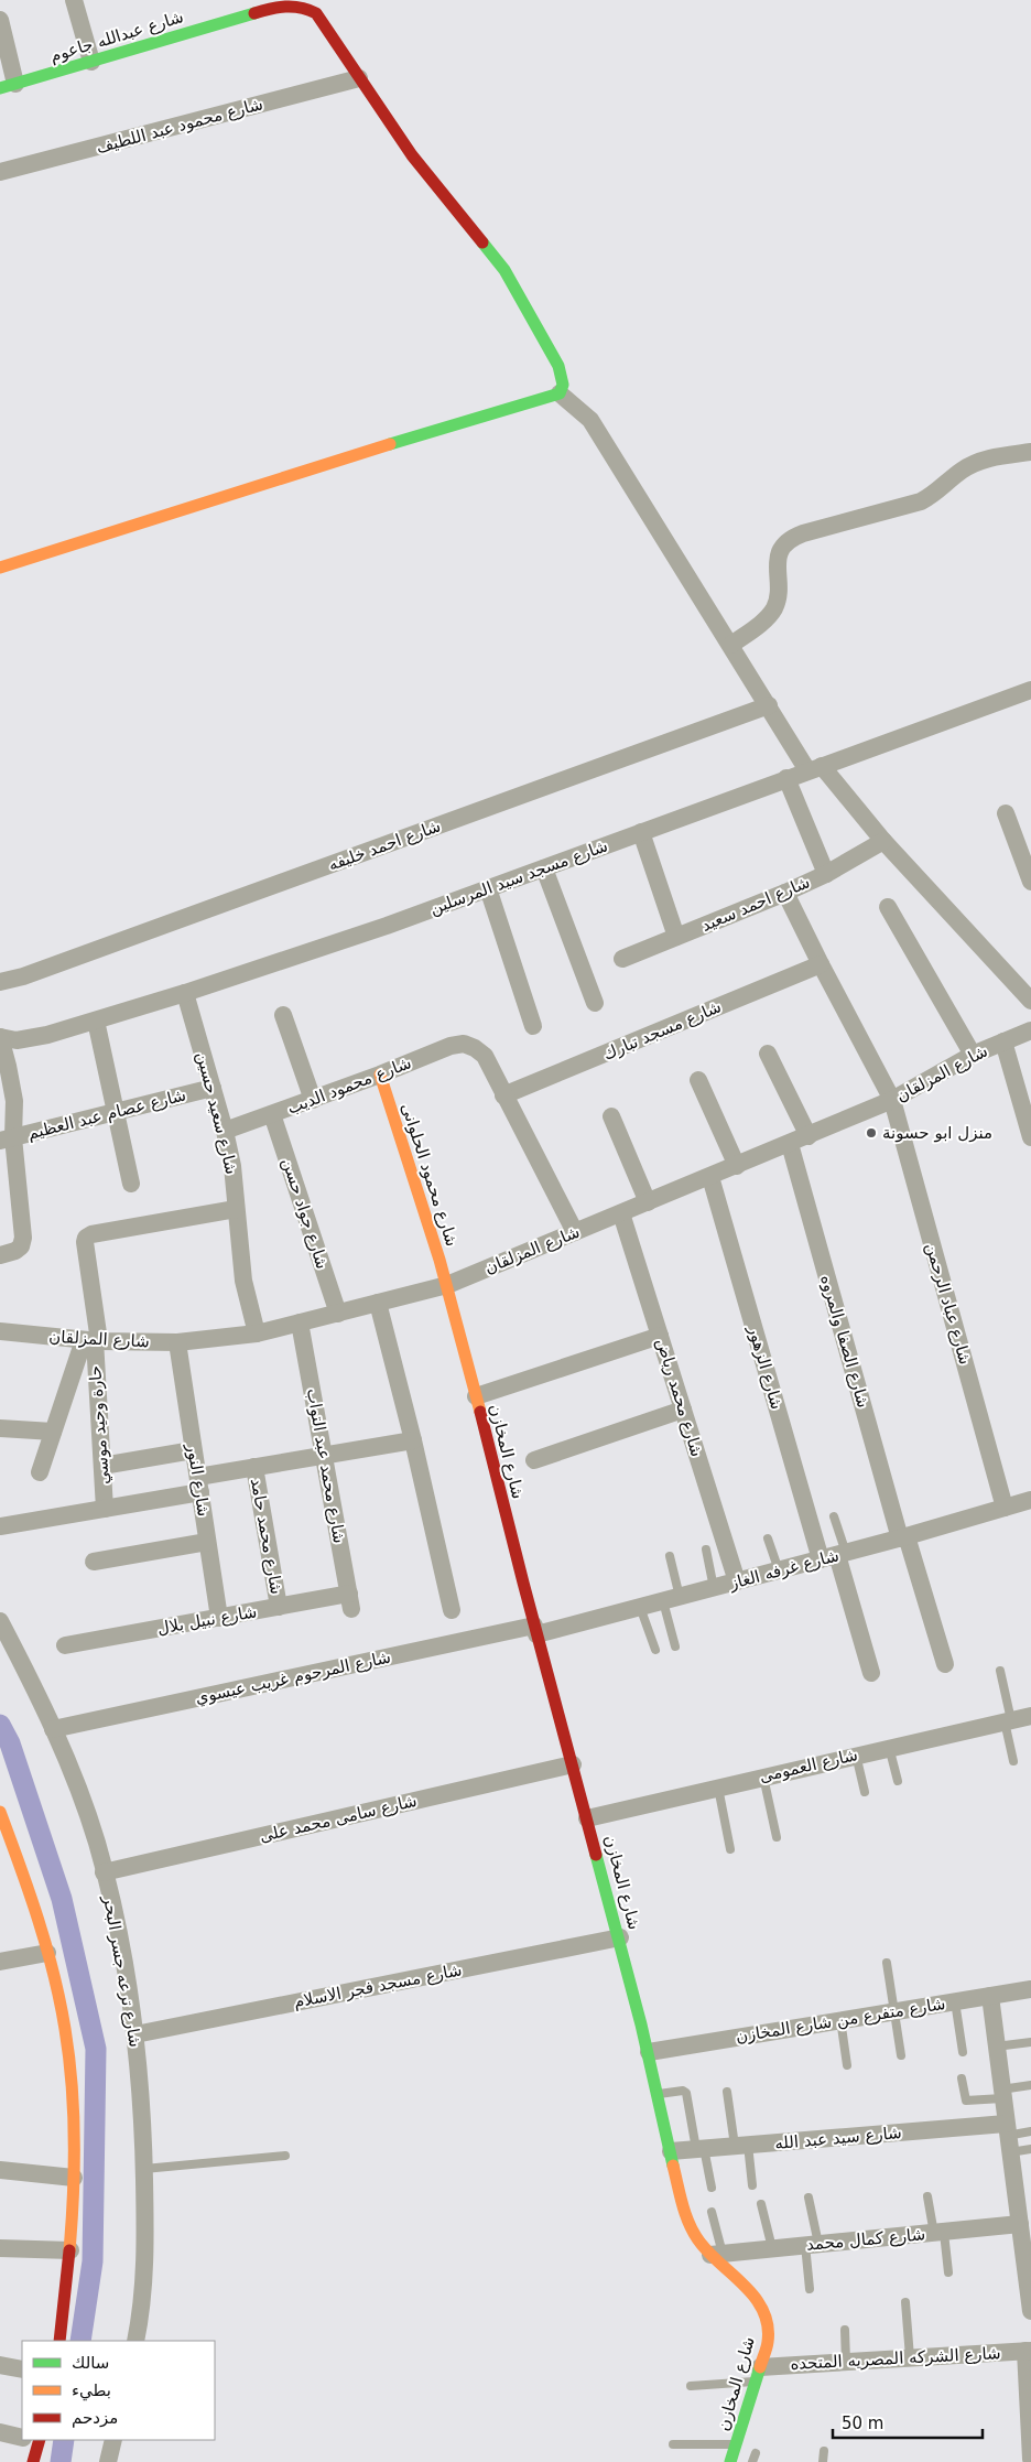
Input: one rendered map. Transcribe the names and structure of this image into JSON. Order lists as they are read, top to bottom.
{
  "streets": {
    "street": [
      "شارع عبدالله جاعوم",
      "شارع محمود عبد اللطيف",
      "شارع احمد خليفه",
      "شارع مسجد سيد المرسلين",
      "شارع احمد سعيد",
      "شارع مسجد تبارك",
      "شارع المزلقان",
      "شارع محمود الديب",
      "شارع سعيد حسين",
      "شارع عصام عبد العظيم",
      "شارع محمود الحلوانى",
      "شارع جواد حسن",
      "شارع عباد الرحمن",
      "شارع الصفا والمروه",
      "شارع الزهور",
      "شارع محمد رياض",
      "حارة وحيد موسي",
      "شارع المخازن",
      "شارع محمد عبد التواب",
      "شارع النور",
      "شارع محمد حامد",
      "شارع غرفه الغاز",
      "شارع نبيل بلال",
      "شارع المرحوم غريب عيسوي",
      "شارع العمومى",
      "شارع سامى محمد على",
      "شارع ترعه جسر البحر",
      "شارع مسجد فجر الاسلام",
      "شارع متفرع من شارع المخازن",
      "شارع سيد عبد الله",
      "شارع كمال محمد",
      "شارع الشركه المصريه المتحده"
    ]
  },
  "crossings": [
    ["شارع عبدالله جاعوم", "شارع محمود عبد اللطيف"],
    ["شارع مسجد سيد المرسلين", "شارع سعيد حسين"],
    ["شارع احمد سعيد", "شارع عباد الرحمن"],
    ["شارع مسجد تبارك", "شارع محمود الديب"],
    ["شارع مسجد تبارك", "شارع عباد الرحمن"],
    ["شارع المزلقان", "شارع سعيد حسين"],
    ["شارع المزلقان", "شارع محمود الحلوانى"],
    ["شارع المزلقان", "شارع جواد حسن"],
    ["شارع المزلقان", "شارع عباد الرحمن"],
    ["شارع المزلقان", "شارع الصفا والمروه"],
    ["شارع المزلقان", "شارع الزهور"],
    ["شارع المزلقان", "شارع محمد رياض"],
    ["شارع المزلقان", "حارة وحيد موسي"],
    ["شارع المزلقان", "شارع المخازن"],
    ["شارع المزلقان", "شارع محمد عبد التواب"],
    ["شارع المزلقان", "شارع النور"],
    ["شارع محمود الديب", "شارع سعيد حسين"],
    ["شارع محمود الديب", "شارع محمود الحلوانى"],
    ["شارع محمود الديب", "شارع جواد حسن"],
    ["شارع سعيد حسين", "شارع عصام عبد العظيم"],
    ["شارع سعيد حسين", "حارة وحيد موسي"],
    ["شارع محمود الحلوانى", "شارع المخازن"],
    ["شارع عباد الرحمن", "شارع غرفه الغاز"],
    ["شارع الصفا والمروه", "شارع غرفه الغاز"],
    ["شارع الزهور", "شارع غرفه الغاز"],
    ["شارع محمد رياض", "شارع غرفه الغاز"],
    ["شارع المخازن", "شارع غرفه الغاز"],
    ["شارع المخازن", "شارع المرحوم غريب عيسوي"],
    ["شارع المخازن", "شارع العمومى"],
    ["شارع المخازن", "شارع سامى محمد على"],
    ["شارع المخازن", "شارع مسجد فجر الاسلام"],
    ["شارع المخازن", "شارع متفرع من شارع المخازن"],
    ["شارع المخازن", "شارع سيد عبد الله"],
    ["شارع المخازن", "شارع كمال محمد"],
    ["شارع المخازن", "شارع الشركه المصريه المتحده"],
    ["شارع محمد عبد التواب", "شارع نبيل بلال"],
    ["شارع النور", "شارع نبيل بلال"],
    ["شارع محمد حامد", "شارع نبيل بلال"],
    ["شارع غرفه الغاز", "شارع المرحوم غريب عيسوي"],
    ["شارع المرحوم غريب عيسوي", "شارع ترعه جسر البحر"],
    ["شارع سامى محمد على", "شارع ترعه جسر البحر"],
    ["شارع ترعه جسر البحر", "شارع مسجد فجر الاسلام"]
  ],
  "places": ["منزل ابو حسونة"],
  "legend": ["سالك", "بطيء", "مزدحم"],
  "scale_bar": "50 m"
}
